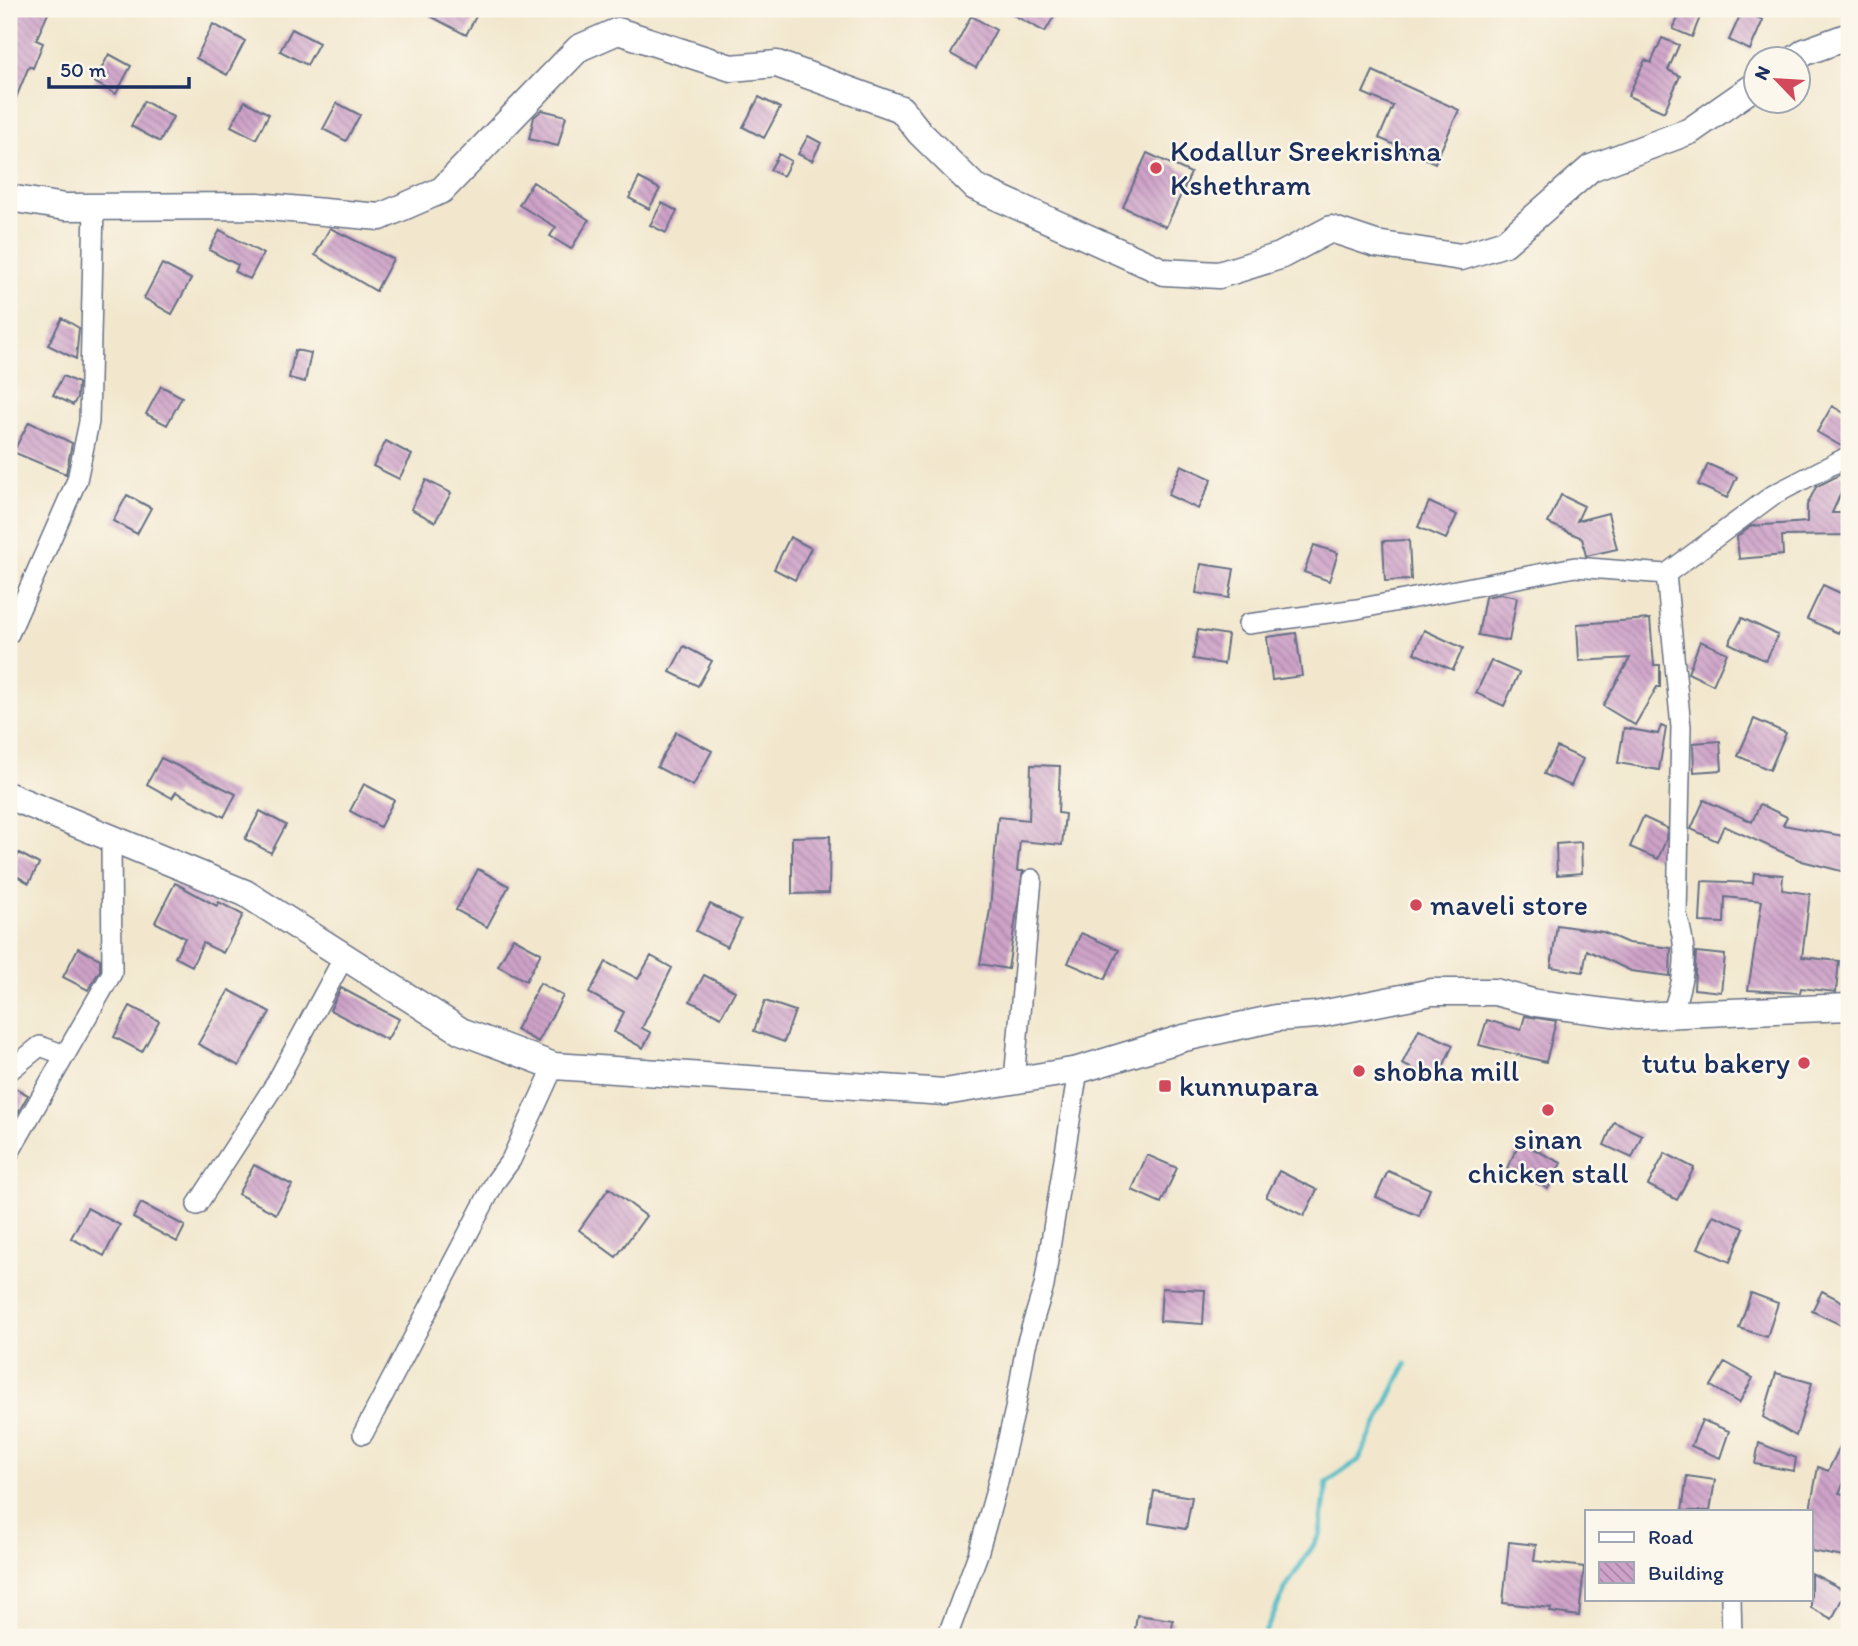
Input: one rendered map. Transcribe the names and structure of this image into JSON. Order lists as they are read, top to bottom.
{
  "places": {
    "other": [
      "Kodallur Sreekrishna Kshethram",
      "maveli store",
      "tutu bakery",
      "shobha mill",
      "sinan chicken stall"
    ],
    "transit": ["kunnupara"]
  },
  "legend": ["Road", "Building"],
  "scale_bar": "50 m",
  "north": "top left"
}
